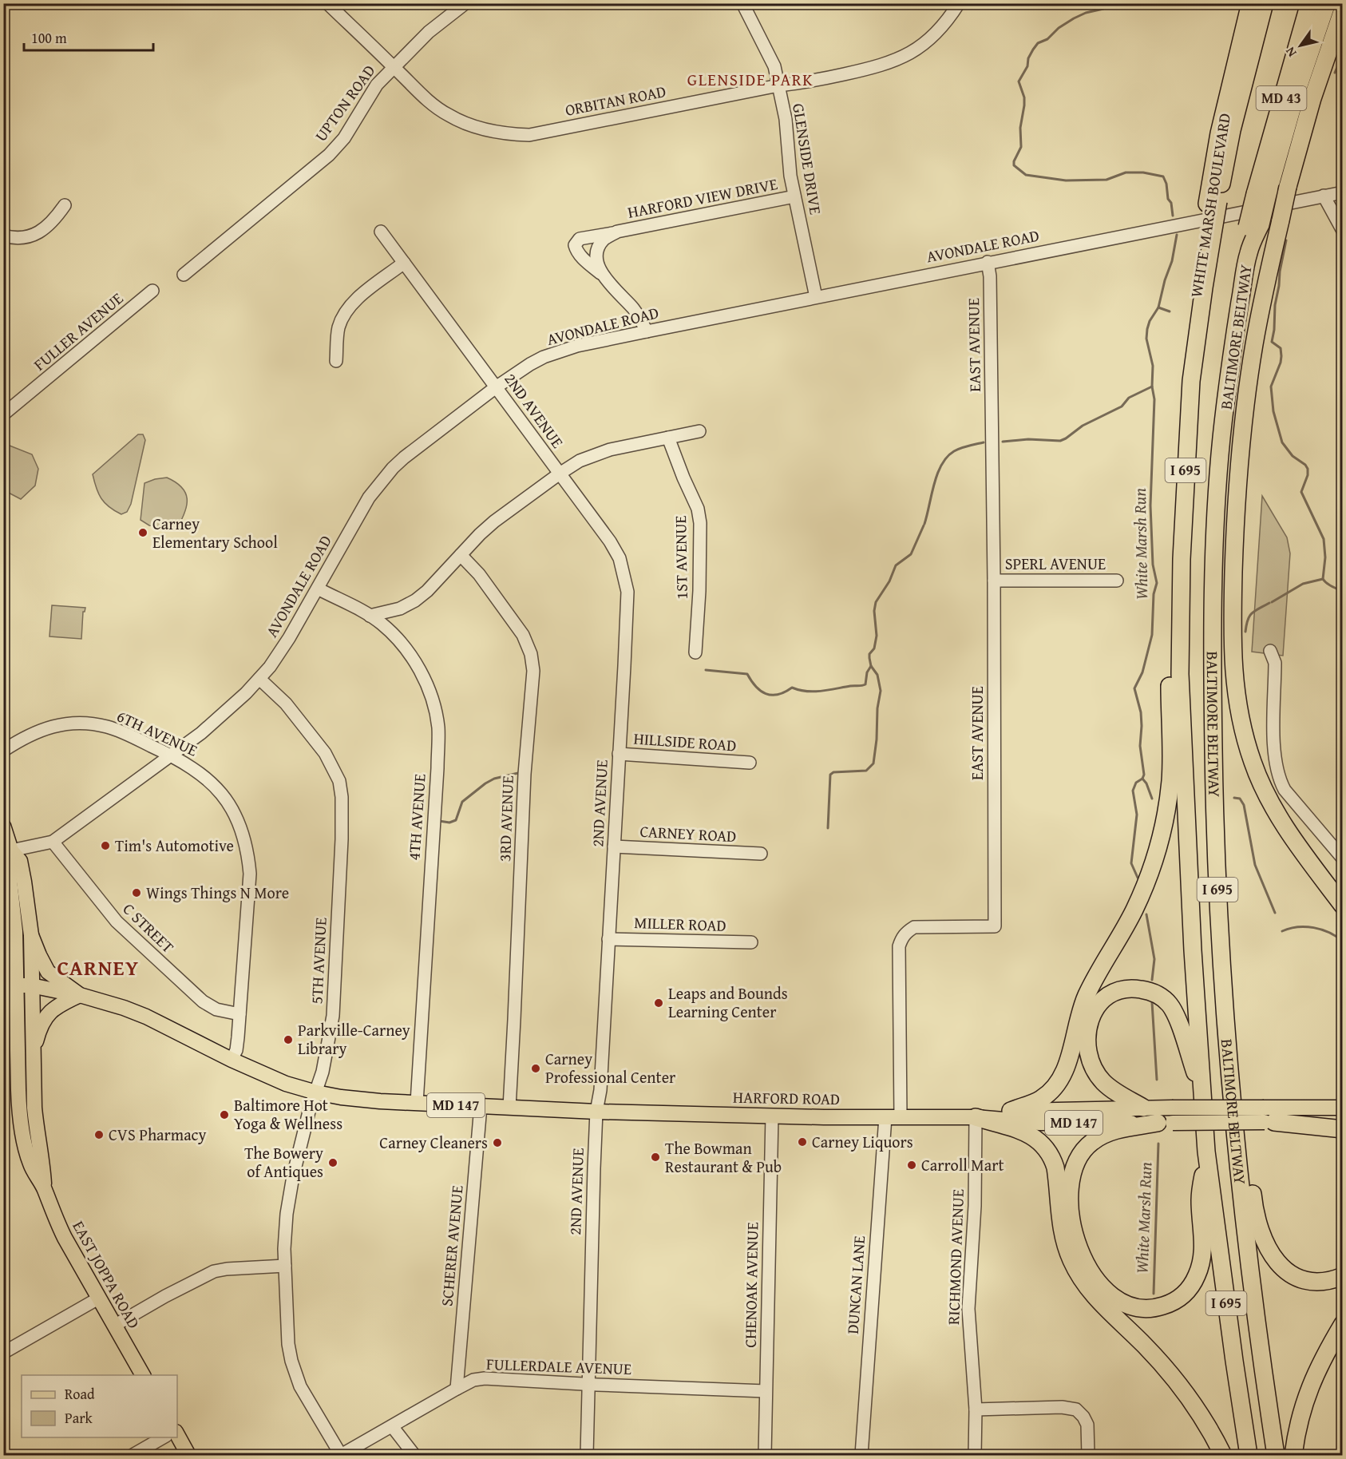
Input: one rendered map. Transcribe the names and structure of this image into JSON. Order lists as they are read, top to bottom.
{
  "streets": {
    "highway": [
      "MD 43",
      "WHITE MARSH BOULEVARD",
      "BALTIMORE BELTWAY",
      "I 695"
    ],
    "main road": ["HARFORD ROAD", "MD 147", "EAST JOPPA ROAD"],
    "street": [
      "ORBITAN ROAD",
      "UPTON ROAD",
      "GLENSIDE DRIVE",
      "HARFORD VIEW DRIVE",
      "AVONDALE ROAD",
      "FULLER AVENUE",
      "EAST AVENUE",
      "2ND AVENUE",
      "1ST AVENUE",
      "SPERL AVENUE",
      "6TH AVENUE",
      "HILLSIDE ROAD",
      "4TH AVENUE",
      "3RD AVENUE",
      "CARNEY ROAD",
      "MILLER ROAD",
      "C STREET",
      "5TH AVENUE",
      "SCHERER AVENUE",
      "RICHMOND AVENUE",
      "CHENOAK AVENUE",
      "DUNCAN LANE",
      "FULLERDALE AVENUE"
    ]
  },
  "crossings": [
    ["MD 43", "BALTIMORE BELTWAY"],
    ["ORBITAN ROAD", "UPTON ROAD"],
    ["ORBITAN ROAD", "GLENSIDE DRIVE"],
    ["GLENSIDE DRIVE", "HARFORD VIEW DRIVE"],
    ["GLENSIDE DRIVE", "AVONDALE ROAD"],
    ["HARFORD VIEW DRIVE", "AVONDALE ROAD"],
    ["WHITE MARSH BOULEVARD", "BALTIMORE BELTWAY"],
    ["AVONDALE ROAD", "EAST AVENUE"],
    ["AVONDALE ROAD", "2ND AVENUE"],
    ["AVONDALE ROAD", "6TH AVENUE"],
    ["AVONDALE ROAD", "4TH AVENUE"],
    ["AVONDALE ROAD", "C STREET"],
    ["AVONDALE ROAD", "5TH AVENUE"],
    ["AVONDALE ROAD", "EAST JOPPA ROAD"],
    ["EAST AVENUE", "SPERL AVENUE"],
    ["EAST AVENUE", "HARFORD ROAD"],
    ["2ND AVENUE", "HILLSIDE ROAD"],
    ["2ND AVENUE", "CARNEY ROAD"],
    ["2ND AVENUE", "MILLER ROAD"],
    ["2ND AVENUE", "HARFORD ROAD"],
    ["2ND AVENUE", "MD 147"],
    ["2ND AVENUE", "FULLERDALE AVENUE"],
    ["6TH AVENUE", "C STREET"],
    ["6TH AVENUE", "MD 147"],
    ["4TH AVENUE", "MD 147"],
    ["3RD AVENUE", "MD 147"],
    ["5TH AVENUE", "MD 147"],
    ["5TH AVENUE", "FULLERDALE AVENUE"],
    ["HARFORD ROAD", "MD 147"],
    ["HARFORD ROAD", "RICHMOND AVENUE"],
    ["HARFORD ROAD", "CHENOAK AVENUE"],
    ["HARFORD ROAD", "DUNCAN LANE"],
    ["MD 147", "SCHERER AVENUE"],
    ["MD 147", "EAST JOPPA ROAD"],
    ["SCHERER AVENUE", "FULLERDALE AVENUE"],
    ["CHENOAK AVENUE", "FULLERDALE AVENUE"]
  ],
  "districts": ["GLENSIDE PARK", "CARNEY"],
  "water": ["White Marsh Run"],
  "places": [
    "Carney Elementary School",
    "Tim's Automotive",
    "Wings Things N More",
    "Leaps and Bounds Learning Center",
    "Parkville-Carney Library",
    "Carney Professional Center",
    "Baltimore Hot Yoga & Wellness",
    "CVS Pharmacy",
    "Carney Liquors",
    "Carney Cleaners",
    "The Bowman Restaurant & Pub",
    "The Bowery of Antiques",
    "Carroll Mart"
  ],
  "legend": ["Road", "Park"],
  "scale_bar": "100 m",
  "north": "bottom left"
}
